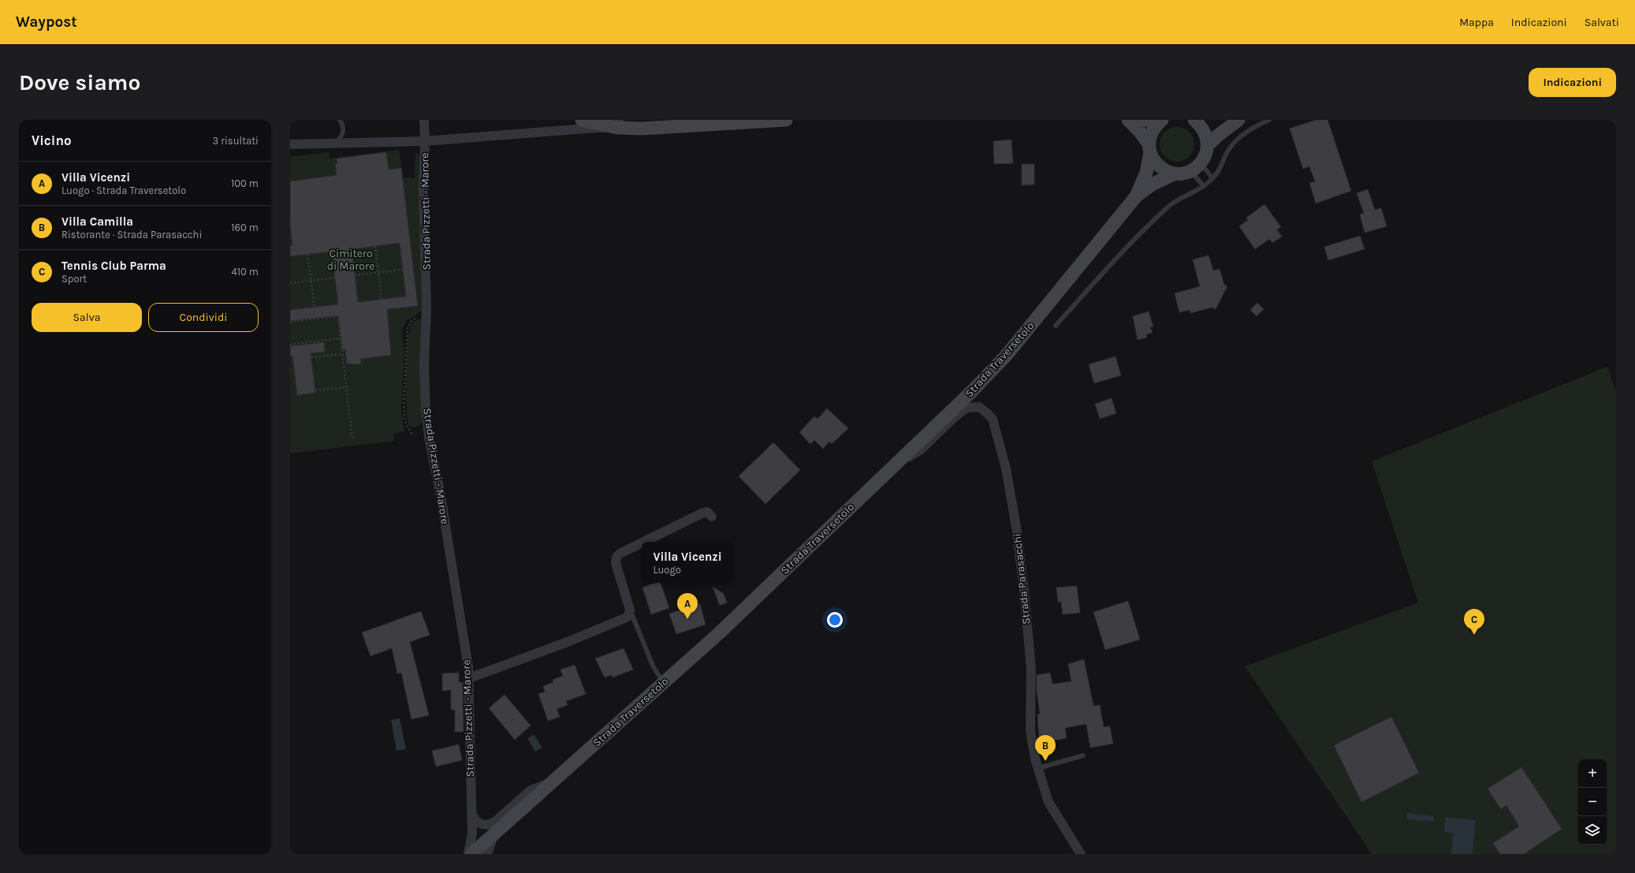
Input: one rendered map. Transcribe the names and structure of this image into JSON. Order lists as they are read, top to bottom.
{
  "streets": {
    "main road": ["Strada Traversetolo"],
    "street": ["Strada Pizzetti - Marore", "Strada Parasacchi"]
  },
  "crossings": [
    ["Strada Pizzetti - Marore", "Strada Traversetolo"],
    ["Strada Traversetolo", "Strada Parasacchi"]
  ],
  "parks": ["Cimitero di Marore"],
  "page": {
    "header": "Waypost",
    "nav": ["Mappa", "Indicazioni", "Salvati"],
    "buttons": [
      "Indicazioni",
      ["Salva", "Condividi"]
    ],
    "title": "Dove siamo",
    "heading": ["Vicino", "3 risultati"],
    "list": [
      {
        "mark": "A",
        "name": "Villa Vicenzi",
        "note": "Luogo · Strada Traversetolo",
        "value": "100 m"
      },
      {
        "mark": "B",
        "name": "Villa Camilla",
        "note": "Ristorante · Strada Parasacchi",
        "value": "160 m"
      },
      {
        "mark": "C",
        "name": "Tennis Club Parma",
        "note": "Sport",
        "value": "410 m"
      }
    ],
    "popup": ["Villa Vicenzi", "Luogo"],
    "pins": ["A", "C", "B"],
    "map_buttons": ["+", "−"]
  }
}
